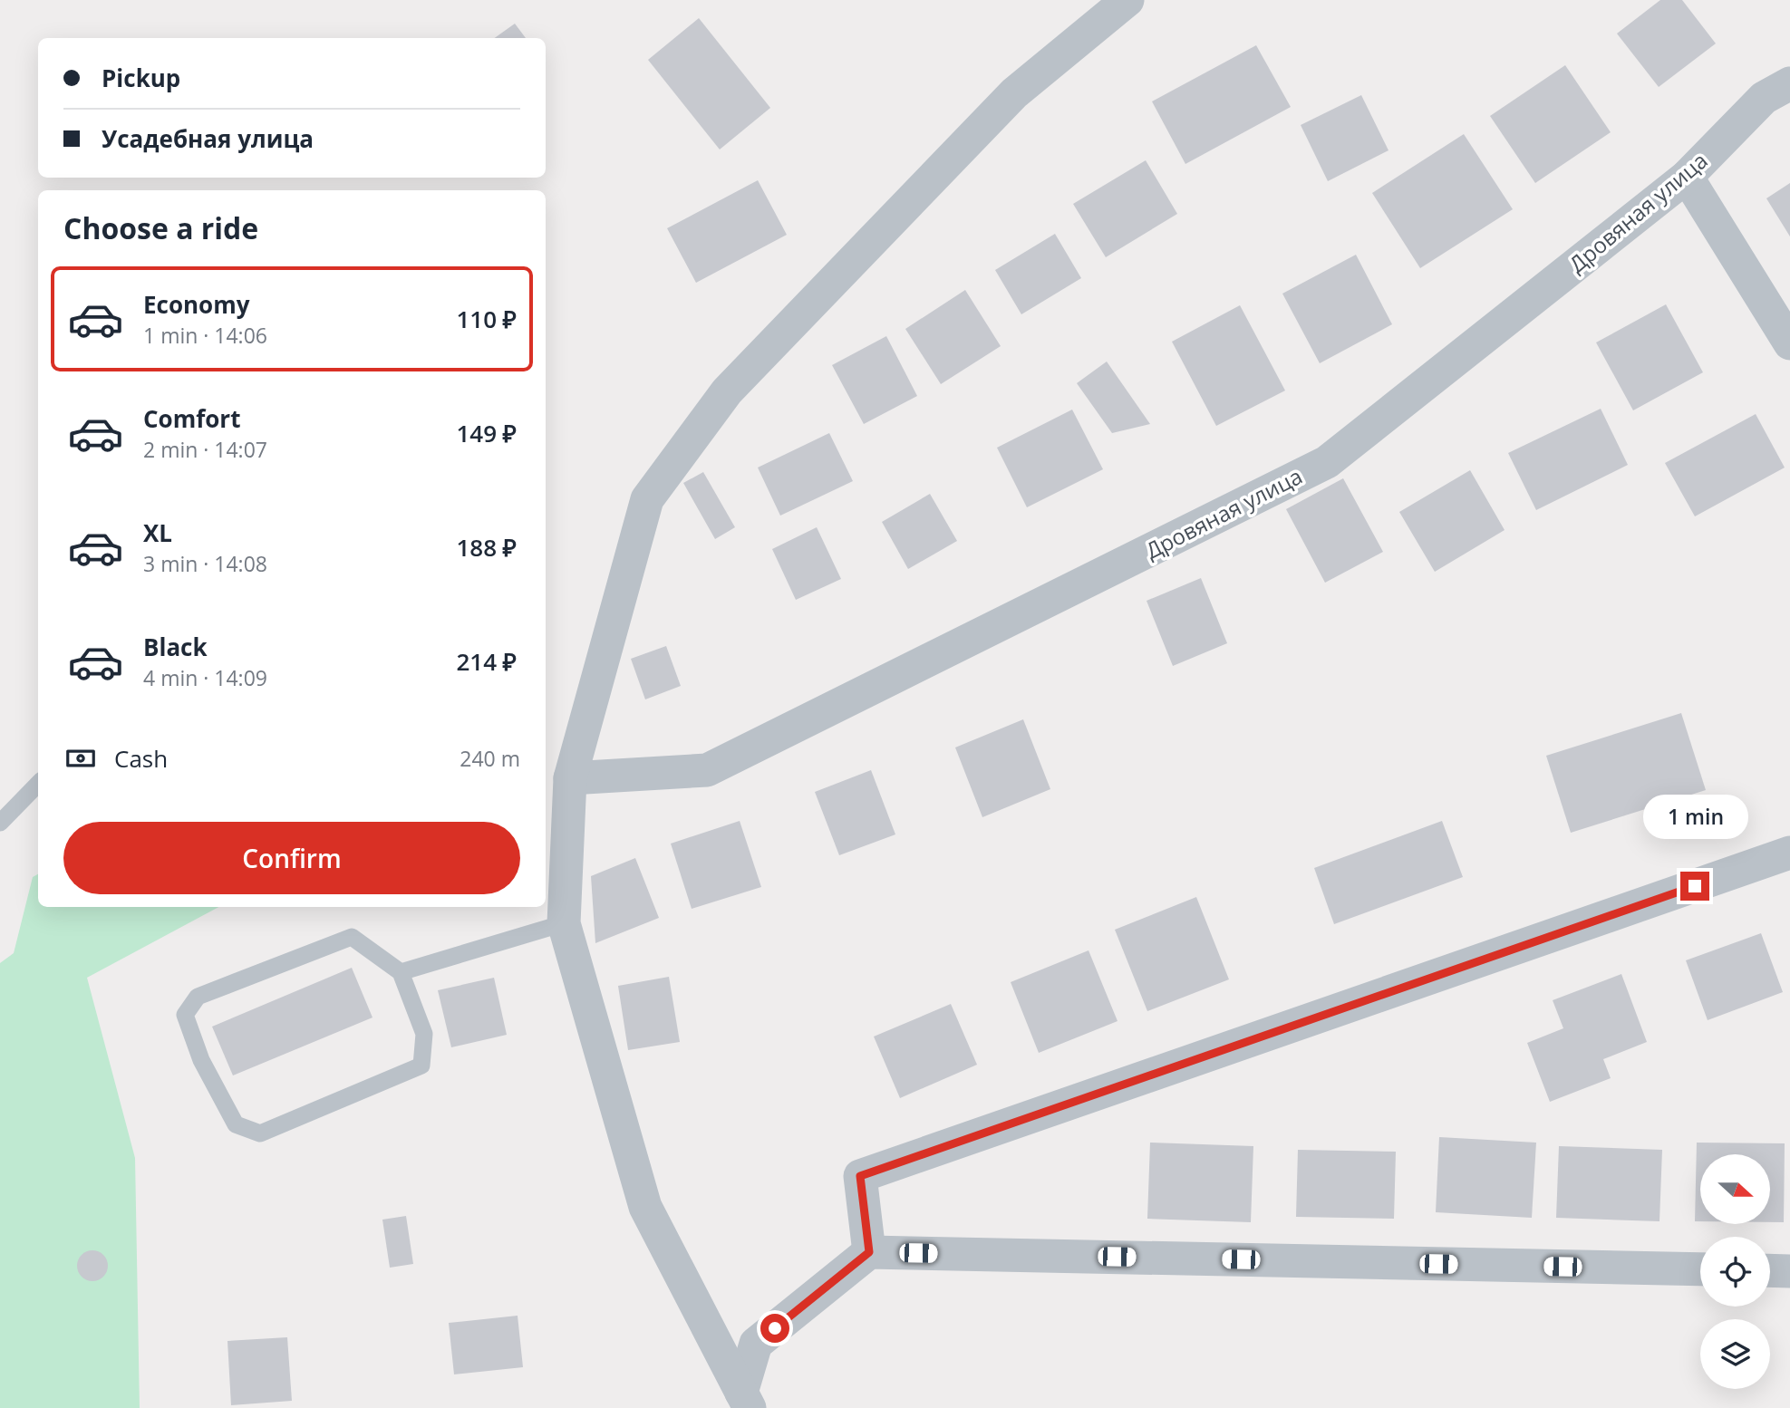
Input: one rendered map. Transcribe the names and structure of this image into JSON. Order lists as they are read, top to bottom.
{
  "streets": {
    "street": ["Дровяная улица"]
  },
  "north": "right",
  "page": {
    "banner": ["Pickup", "Усадебная улица"],
    "heading": "Choose a ride",
    "list": [
      {
        "name": "Economy",
        "note": "1 min · 14:06",
        "value": "110 ₽"
      },
      {
        "name": "Comfort",
        "note": "2 min · 14:07",
        "value": "149 ₽"
      },
      {
        "name": "XL",
        "note": "3 min · 14:08",
        "value": "188 ₽"
      },
      {
        "name": "Black",
        "note": "4 min · 14:09",
        "value": "214 ₽"
      }
    ],
    "pay": ["Cash", "240 m"],
    "bubble": "1 min",
    "buttons": "Confirm"
  }
}
